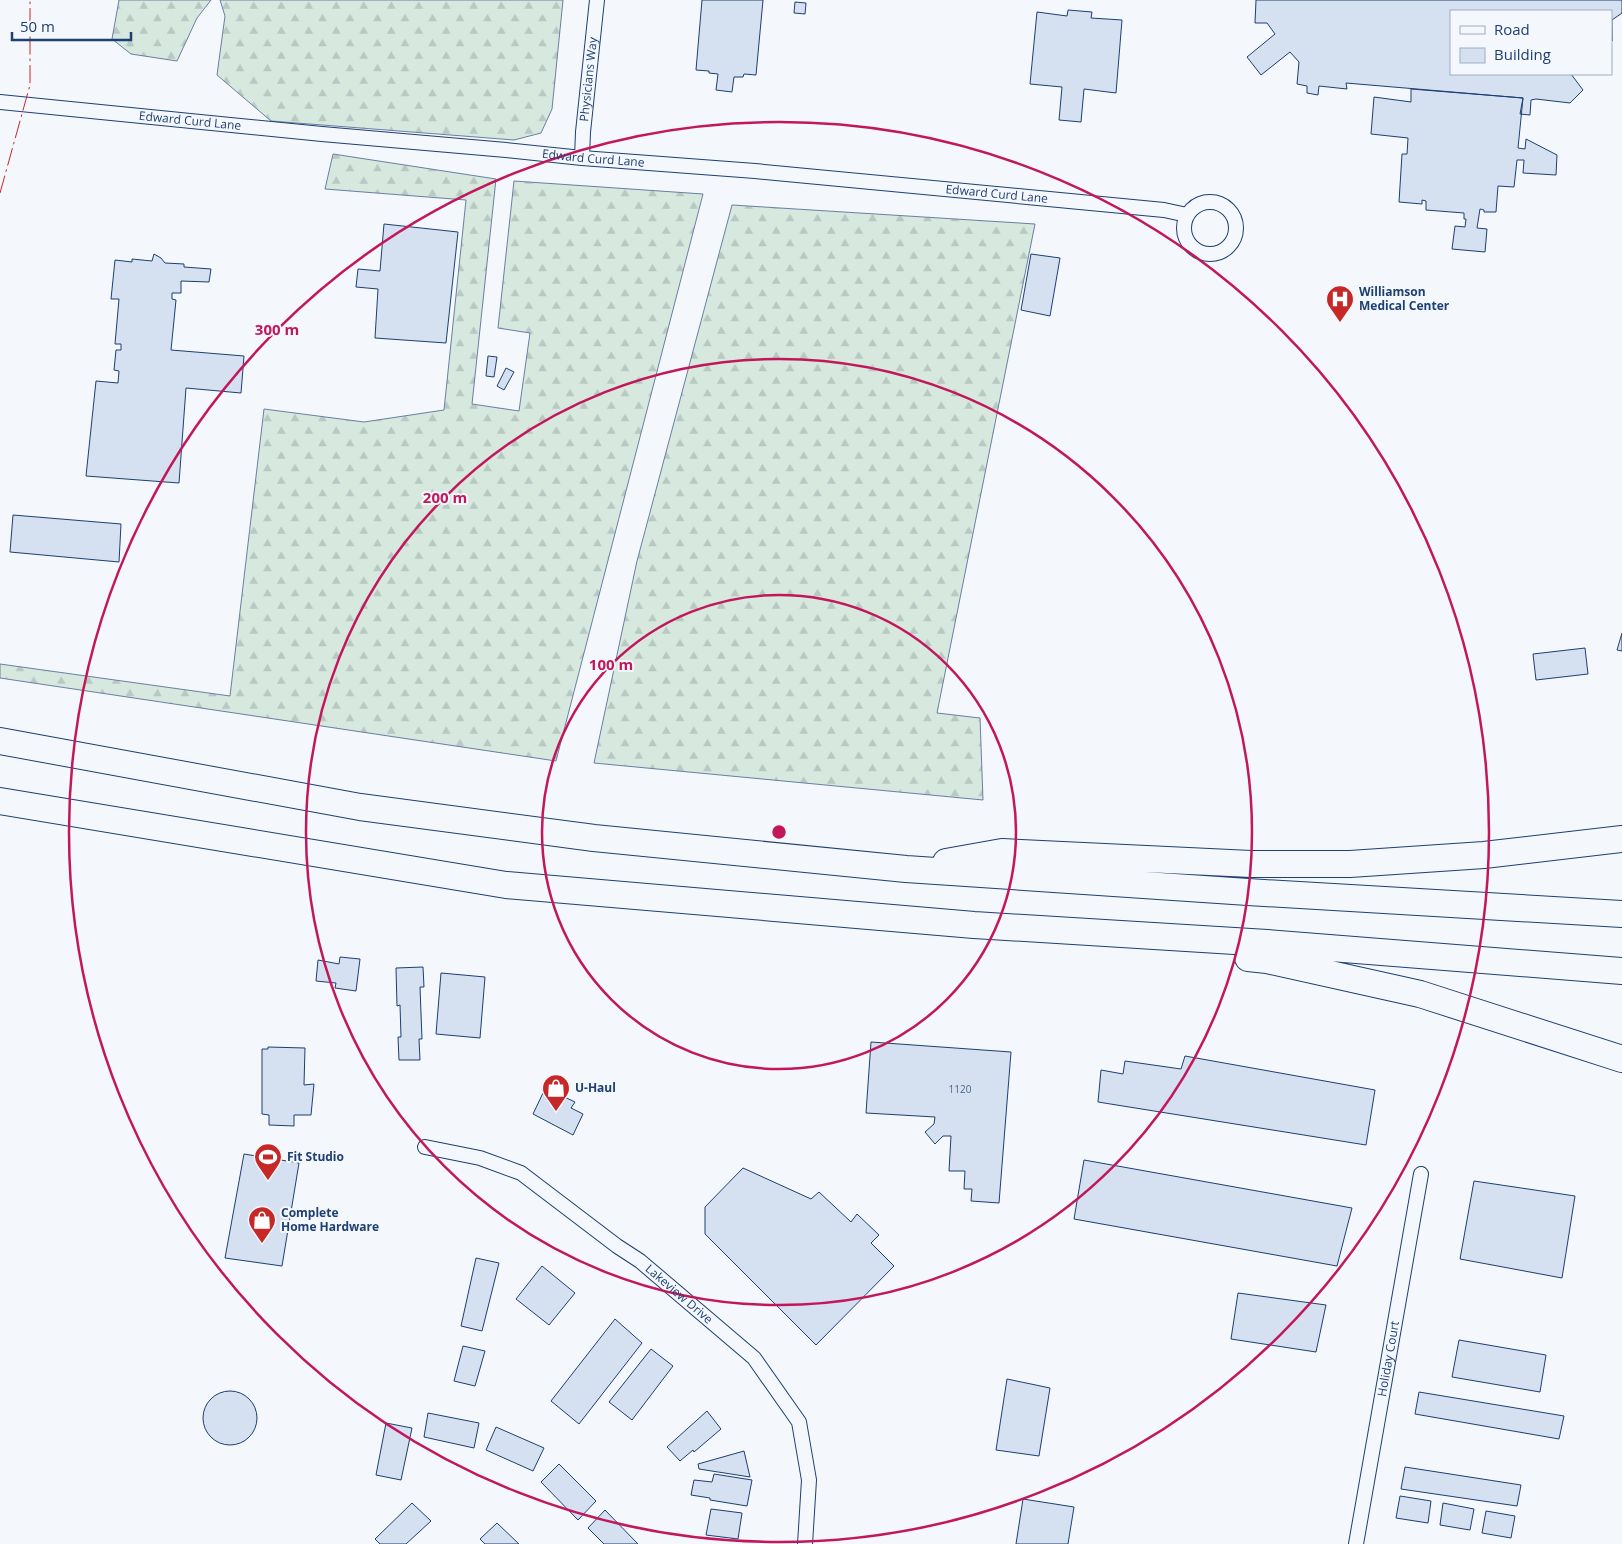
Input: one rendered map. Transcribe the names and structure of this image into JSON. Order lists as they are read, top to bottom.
{
  "streets": {
    "street": [
      "Physicians Way",
      "Edward Curd Lane",
      "Lakeview Drive",
      "Holiday Court"
    ]
  },
  "crossings": [
    ["Physicians Way", "Edward Curd Lane"]
  ],
  "places": {
    "hospital": ["Williamson Medical Center"],
    "shop": ["U-Haul", "Complete Home Hardware"],
    "sports": ["Fit Studio"]
  },
  "house_numbers": ["1120"],
  "legend": ["Road", "Building"],
  "scale_bar": "50 m",
  "rings": ["300 m", "200 m", "100 m"]
}
